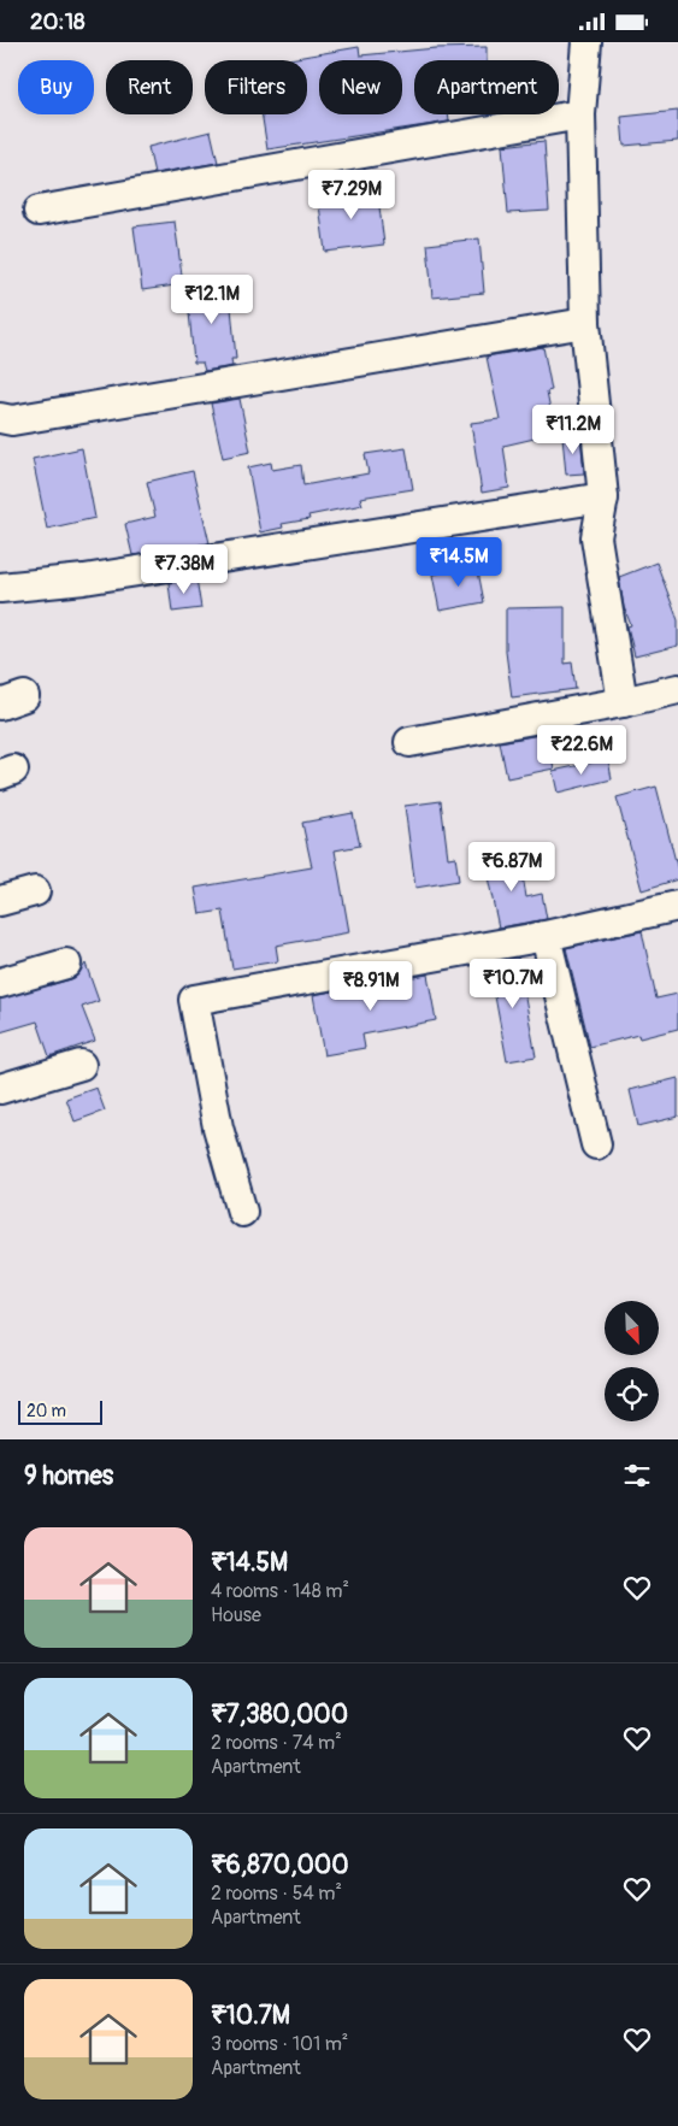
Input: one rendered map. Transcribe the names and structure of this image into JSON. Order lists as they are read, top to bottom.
{
  "scale_bar": "20 m",
  "north": "bottom right",
  "page": {
    "status": "20:18",
    "chip": [
      "Buy",
      "Rent",
      "Filters",
      "New",
      "Apartment"
    ],
    "price": [
      "₹7.29M",
      "₹12.1M",
      "₹11.2M",
      "₹14.5M",
      "₹7.38M",
      "₹22.6M",
      "₹6.87M",
      "₹10.7M",
      "₹8.91M"
    ],
    "scale": "20 m",
    "heading": "9 homes",
    "list": [
      {
        "name": "₹14.5M",
        "note": "4 rooms · 148 m² · House"
      },
      {
        "name": "₹7,380,000",
        "note": "2 rooms · 74 m² · Apartment"
      },
      {
        "name": "₹6,870,000",
        "note": "2 rooms · 54 m² · Apartment"
      },
      {
        "name": "₹10.7M",
        "note": "3 rooms · 101 m² · Apartment"
      }
    ]
  }
}
